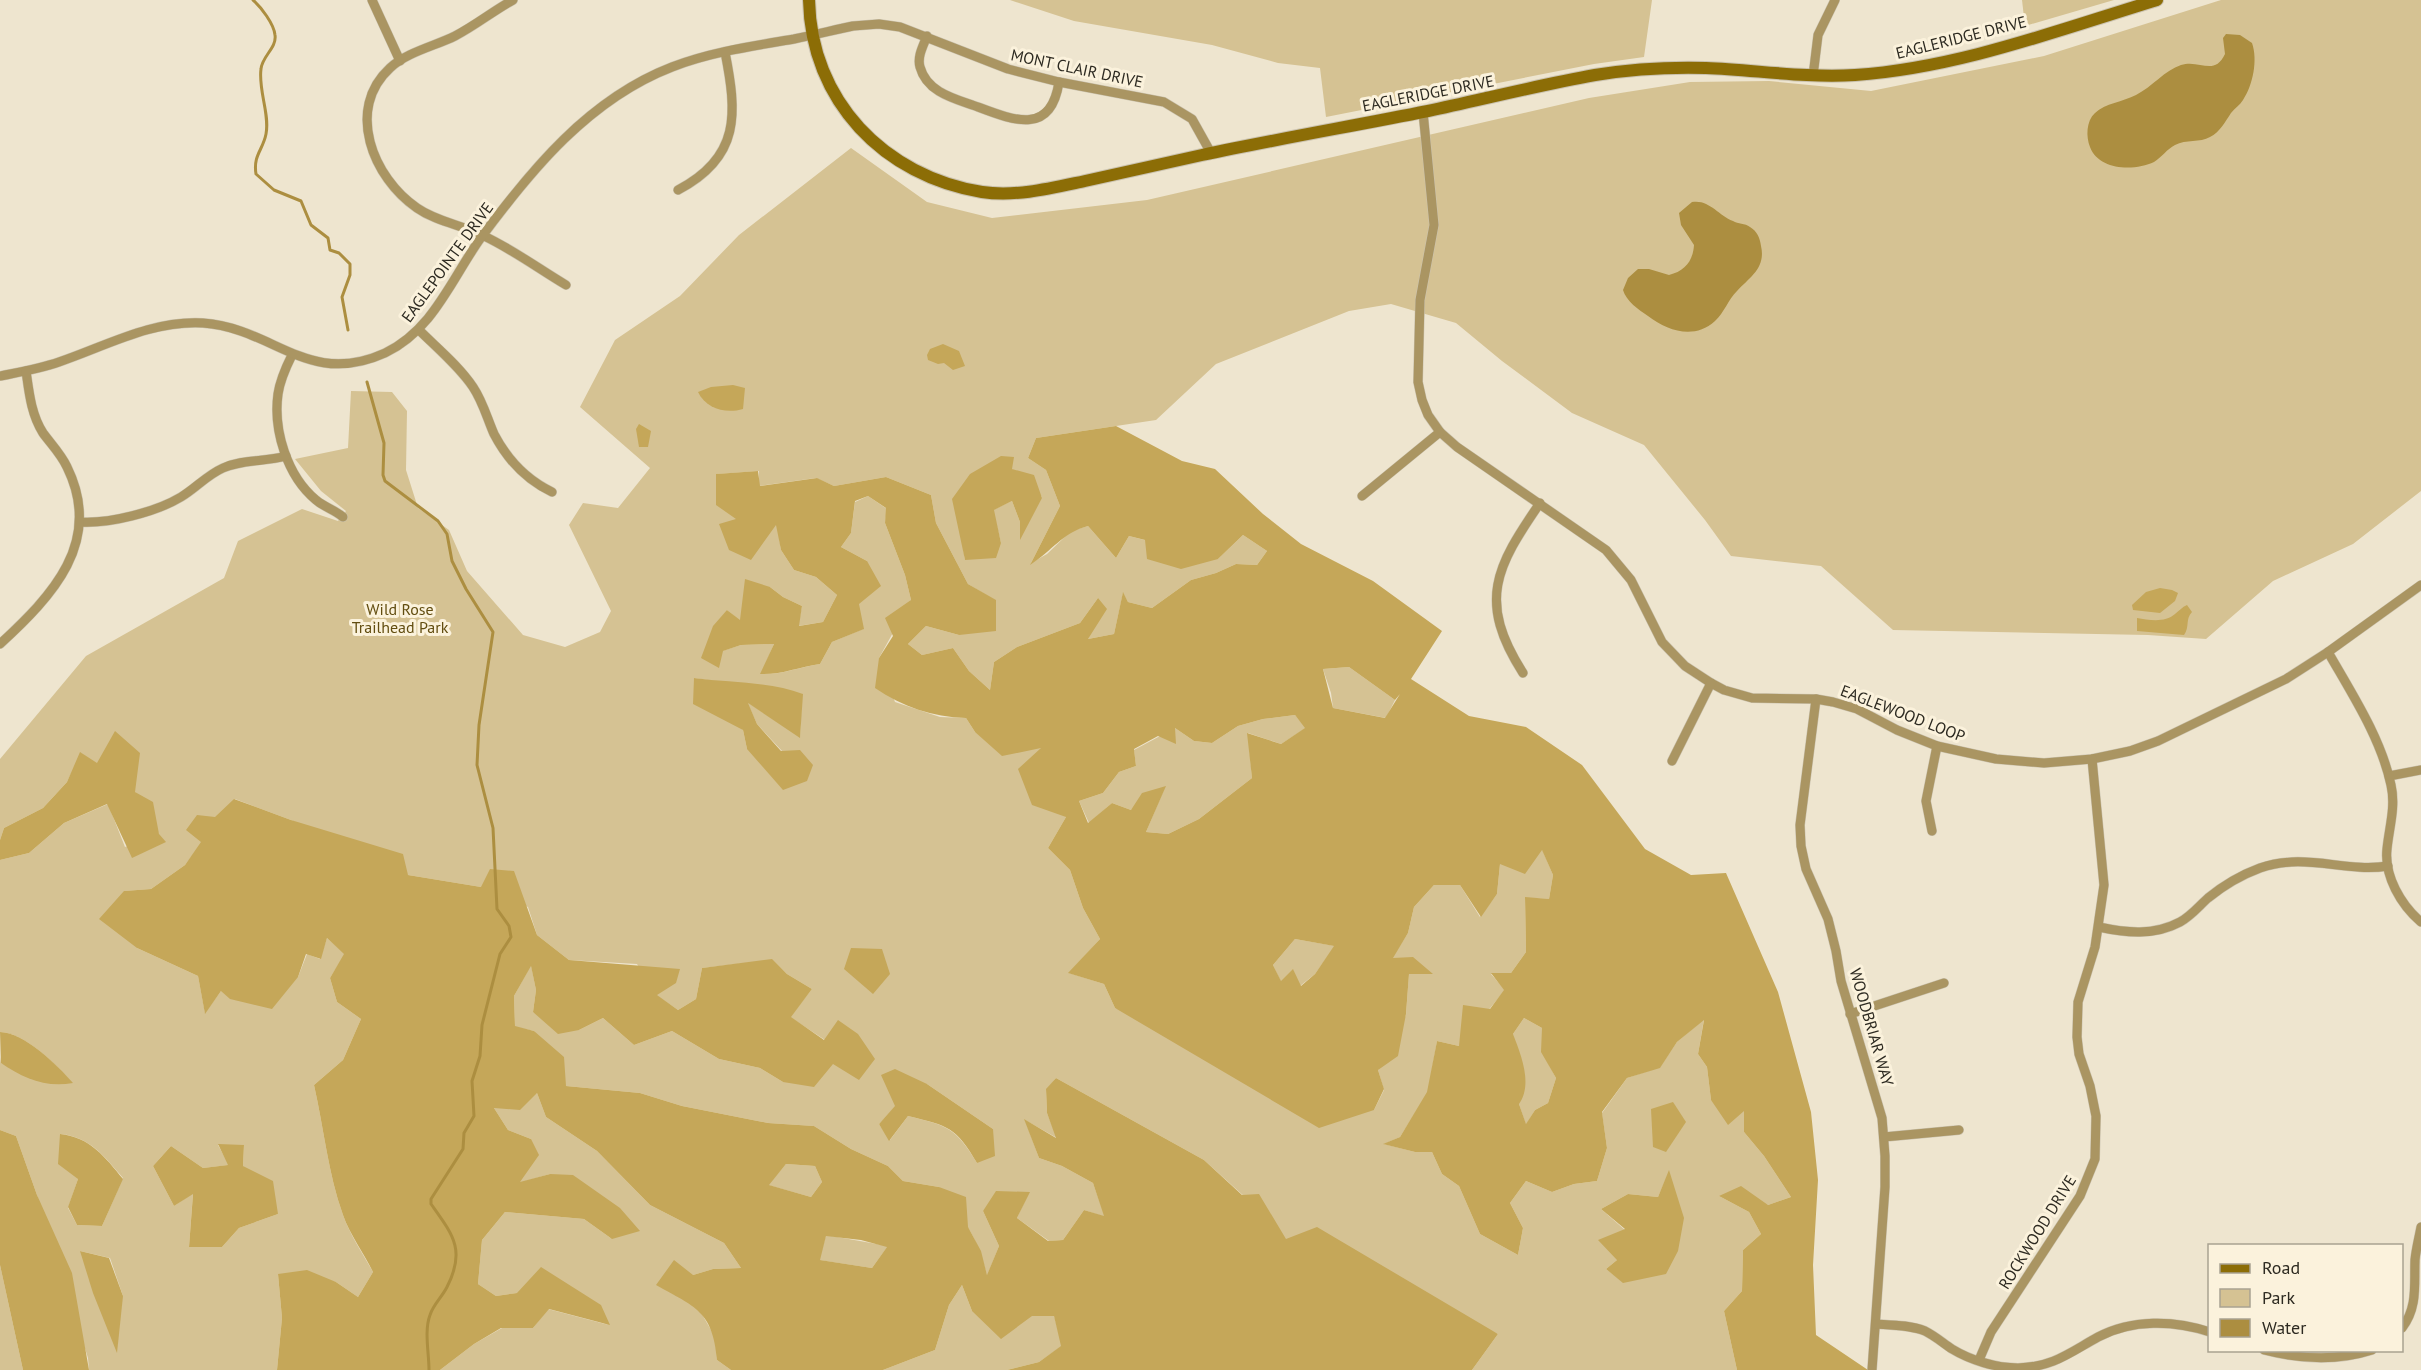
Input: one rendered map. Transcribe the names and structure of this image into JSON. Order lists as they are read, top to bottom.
{
  "streets": {
    "main road": ["EAGLERIDGE DRIVE"],
    "street": [
      "MONT CLAIR DRIVE",
      "EAGLEPOINTE DRIVE",
      "EAGLEWOOD LOOP",
      "WOODBRIAR WAY",
      "ROCKWOOD DRIVE"
    ]
  },
  "crossings": [
    ["EAGLERIDGE DRIVE", "MONT CLAIR DRIVE"],
    ["EAGLERIDGE DRIVE", "EAGLEPOINTE DRIVE"],
    ["EAGLERIDGE DRIVE", "EAGLEWOOD LOOP"],
    ["MONT CLAIR DRIVE", "EAGLEPOINTE DRIVE"],
    ["EAGLEWOOD LOOP", "WOODBRIAR WAY"],
    ["EAGLEWOOD LOOP", "ROCKWOOD DRIVE"]
  ],
  "parks": ["Wild Rose Trailhead Park"],
  "legend": ["Road", "Park", "Water"]
}
